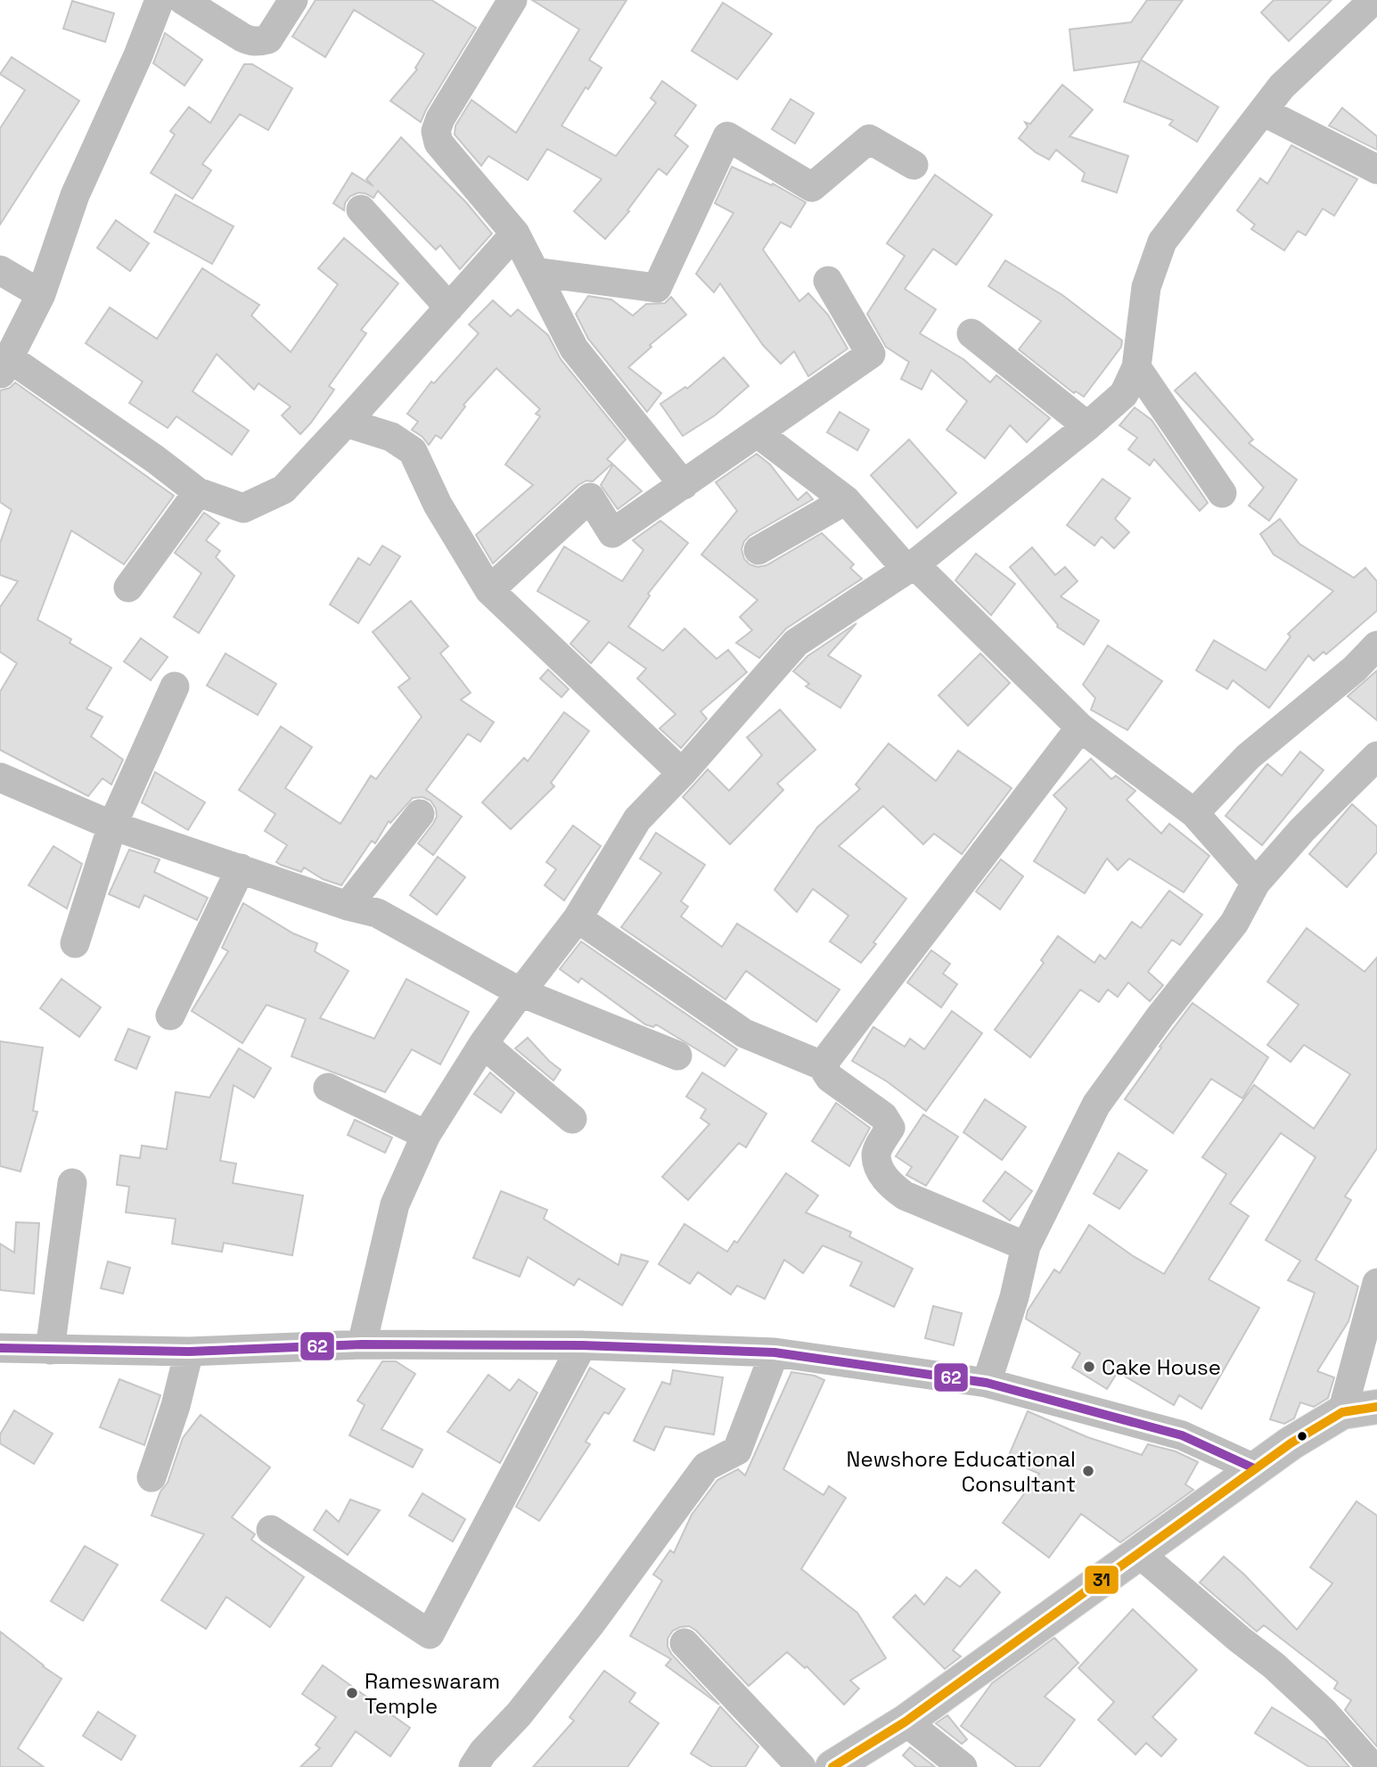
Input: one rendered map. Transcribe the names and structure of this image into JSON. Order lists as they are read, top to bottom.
{
  "places": ["Cake House", "Newshore Educational Consultant", "Rameswaram Temple"],
  "lines": ["transit line 62", "transit line 31"]
}
